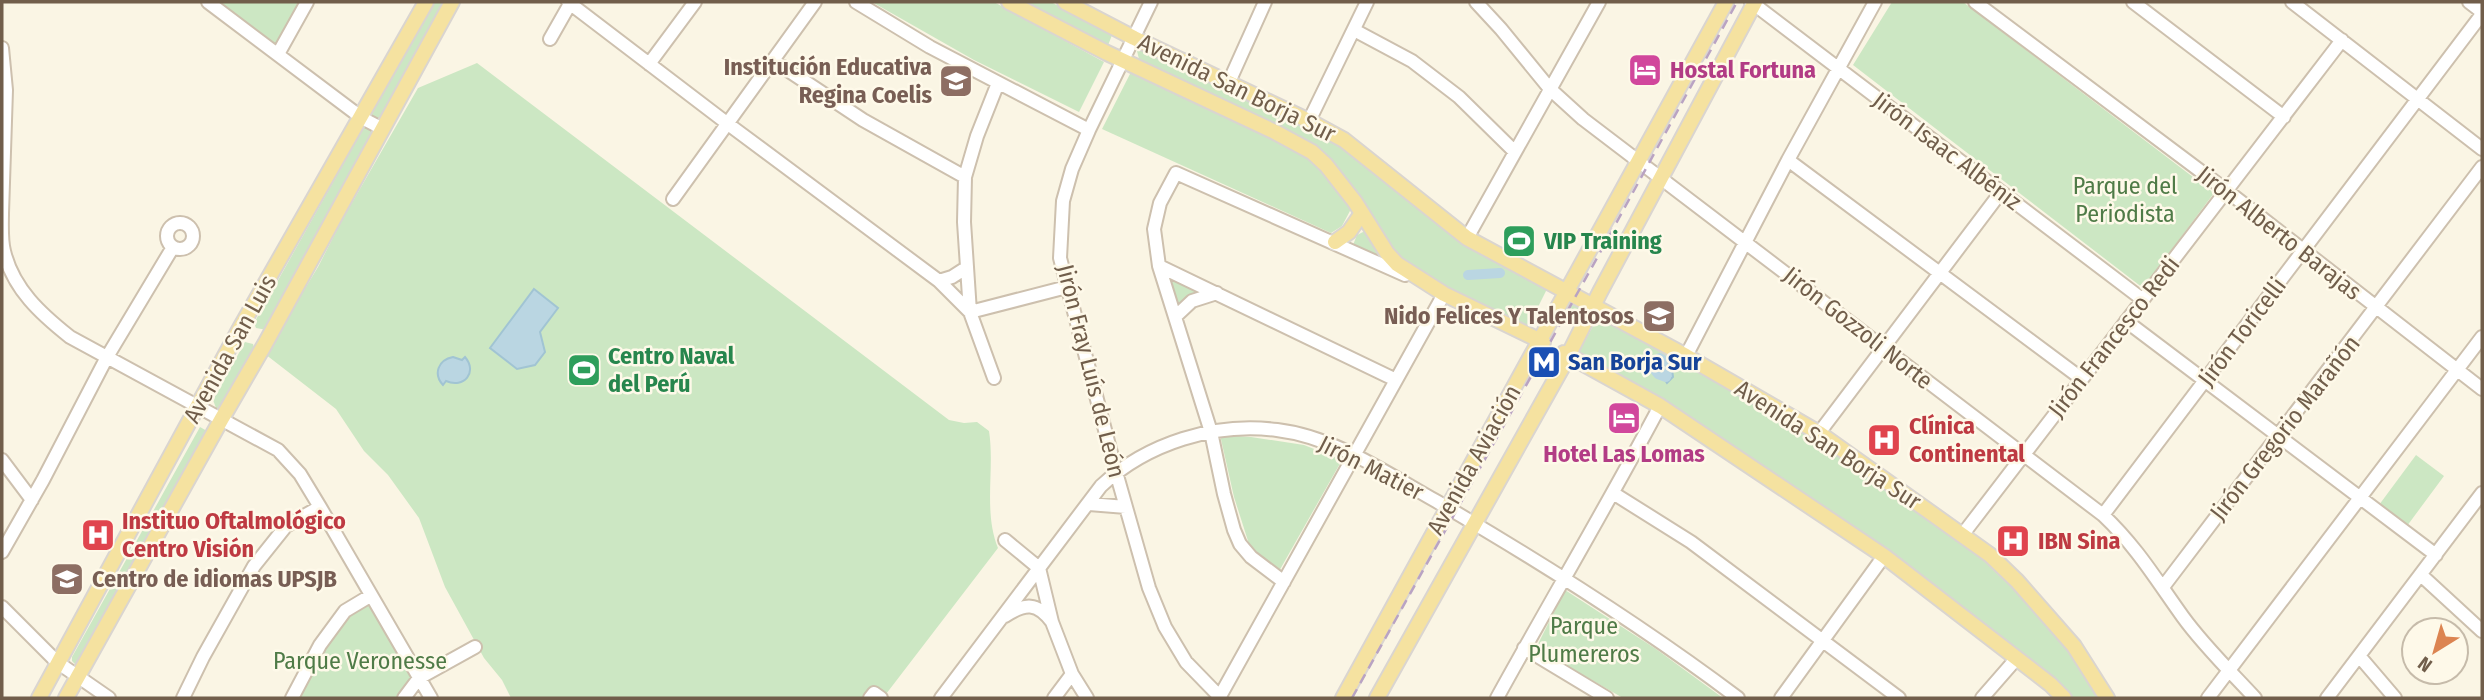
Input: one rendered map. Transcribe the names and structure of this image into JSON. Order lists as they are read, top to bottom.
{
  "streets": {
    "main road": ["Avenida San Borja Sur", "Avenida San Luis", "Avenida Aviación"],
    "street": [
      "Jirón Isaac Albéniz",
      "Jirón Alberto Barajas",
      "Jirón Gozzoli Norte",
      "Jirón Toricelli",
      "Jirón Francesco Redi",
      "Jirón Fray Luís de León",
      "Jirón Gregorio Marañón",
      "Jirón Matier"
    ]
  },
  "crossings": [
    ["Avenida San Borja Sur", "Jirón Francesco Redi"],
    ["Avenida San Borja Sur", "Jirón Fray Luís de León"],
    ["Avenida San Borja Sur", "Avenida Aviación"],
    ["Jirón Isaac Albéniz", "Jirón Francesco Redi"],
    ["Jirón Isaac Albéniz", "Avenida Aviación"],
    ["Jirón Alberto Barajas", "Jirón Toricelli"],
    ["Jirón Alberto Barajas", "Jirón Francesco Redi"],
    ["Jirón Alberto Barajas", "Jirón Gregorio Marañón"],
    ["Jirón Gozzoli Norte", "Jirón Toricelli"],
    ["Jirón Gozzoli Norte", "Jirón Francesco Redi"],
    ["Jirón Gozzoli Norte", "Jirón Gregorio Marañón"],
    ["Jirón Gozzoli Norte", "Avenida Aviación"],
    ["Jirón Fray Luís de León", "Jirón Matier"],
    ["Avenida Aviación", "Jirón Matier"]
  ],
  "parks": ["Parque del Periodista", "Parque Plumereros", "Parque Veronesse"],
  "places": {
    "hotel": ["Hostal Fortuna", "Hotel Las Lomas"],
    "school or university": ["Institución Educativa Regina Coelis", "Nido Felices Y Talentosos", "Centro de idiomas UPSJB"],
    "sports": ["VIP Training", "Centro Naval del Perú"],
    "metro station": ["San Borja Sur"],
    "hospital": ["Clínica Continental", "Instituo Oftalmológico Centro Visión", "IBN Sina"]
  },
  "north": "bottom left"
}
